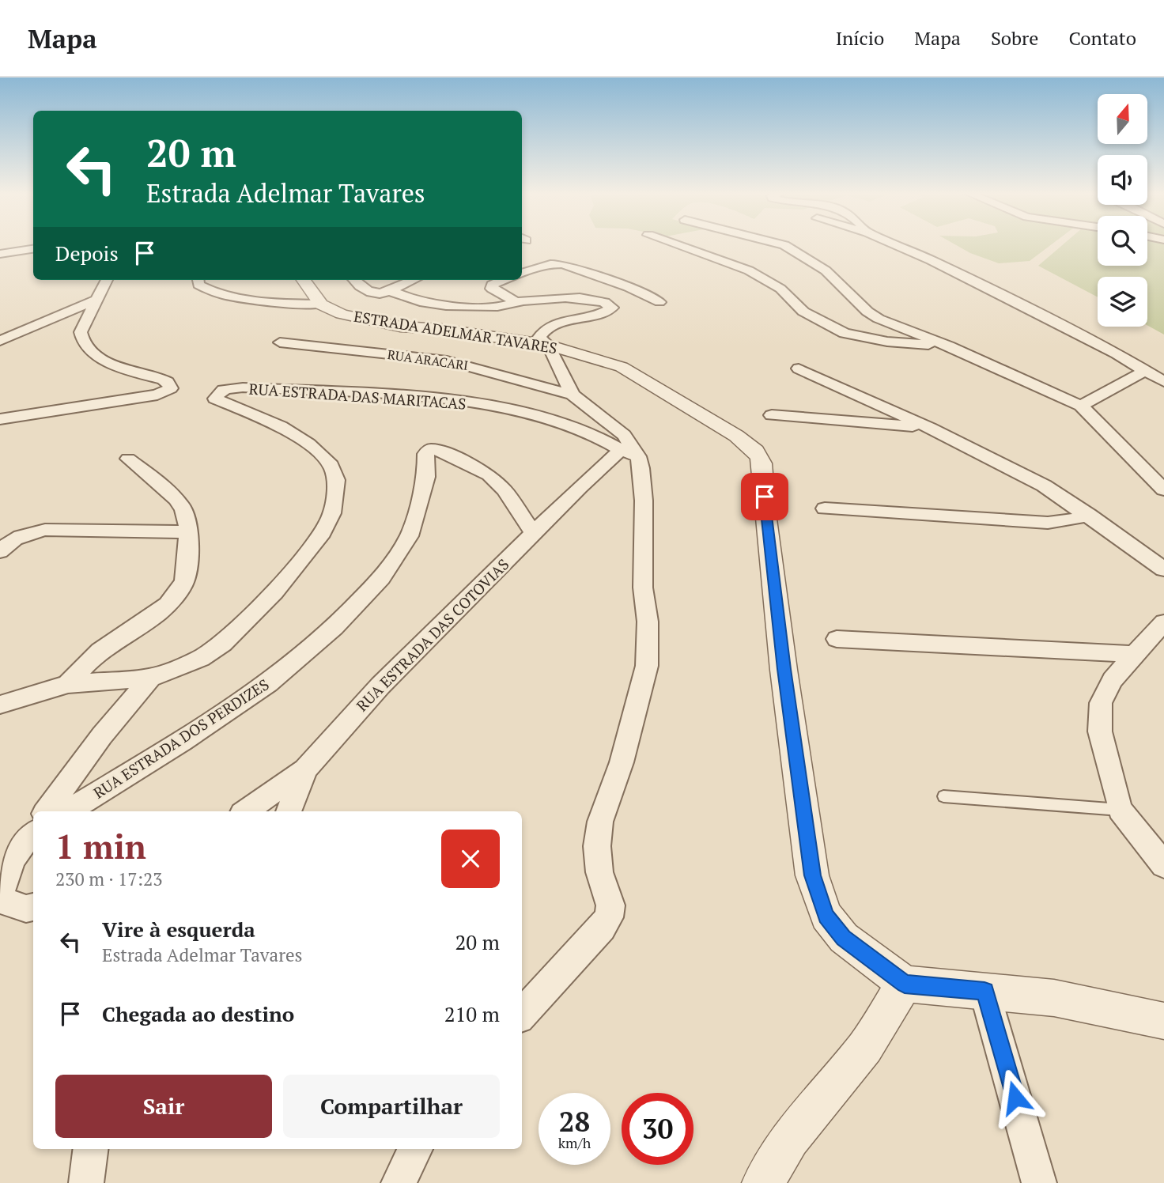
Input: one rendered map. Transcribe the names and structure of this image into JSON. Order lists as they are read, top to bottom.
{
  "streets": {
    "street": [
      "ESTRADA ADELMAR TAVARES",
      "RUA ARACARI",
      "RUA ESTRADA DAS MARITACAS",
      "RUA ESTRADA DAS COTOVIAS",
      "RUA ESTRADA DOS PERDIZES"
    ]
  },
  "crossings": [
    ["RUA ESTRADA DAS MARITACAS", "RUA ESTRADA DAS COTOVIAS"],
    ["RUA ESTRADA DAS COTOVIAS", "RUA ESTRADA DOS PERDIZES"]
  ],
  "north": "top",
  "page": {
    "header": "Mapa",
    "nav": [
      "Início",
      "Mapa",
      "Sobre",
      "Contato"
    ],
    "turn": ["20 m", "Estrada Adelmar Tavares"],
    "then": "Depois",
    "heading": ["1 min", "230 m · 17:23"],
    "list": [
      {
        "name": "Vire à esquerda",
        "note": "Estrada Adelmar Tavares",
        "value": "20 m"
      },
      {
        "name": "Chegada ao destino",
        "value": "210 m"
      }
    ],
    "buttons": ["Sair", "Compartilhar"],
    "speed": "28 km/h",
    "limit": "30"
  }
}
